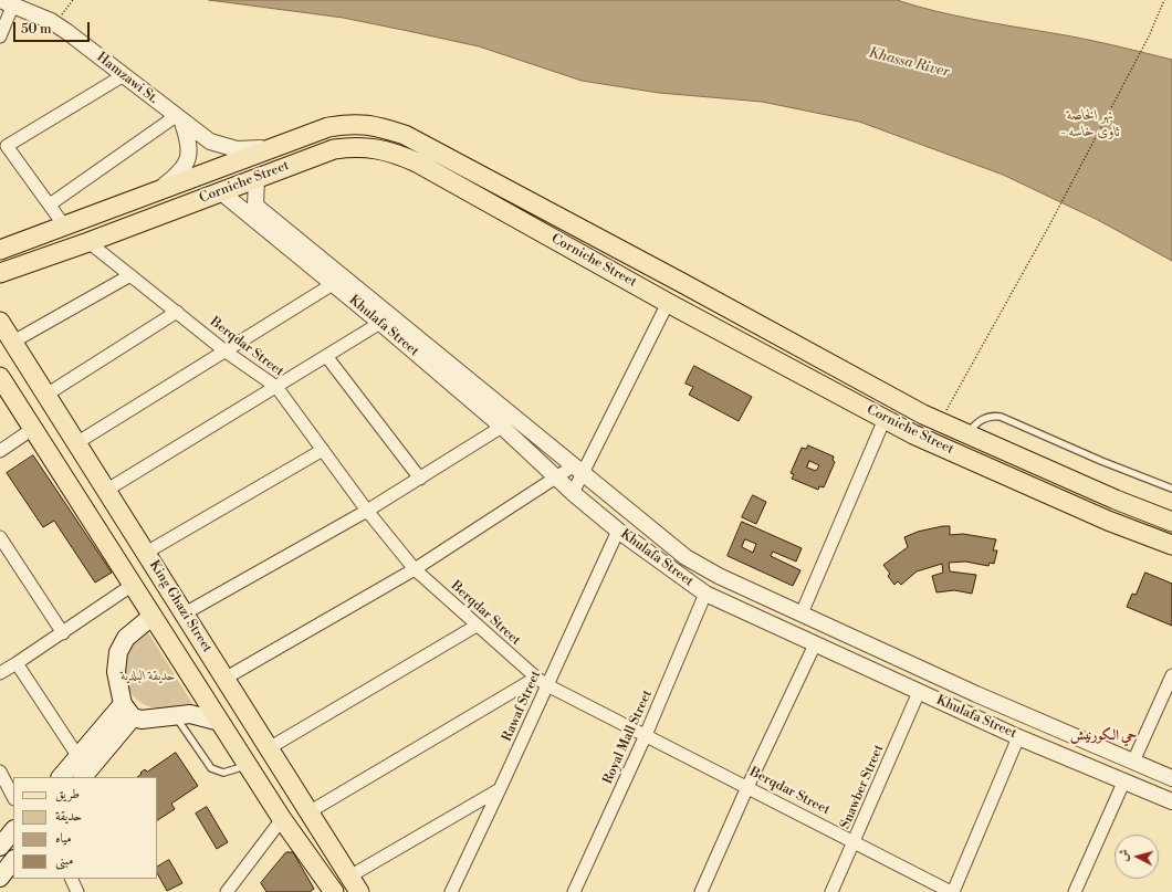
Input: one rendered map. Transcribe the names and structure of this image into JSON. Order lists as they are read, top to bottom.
{
  "streets": {
    "main road": ["Corniche Street", "King Ghazi Street"],
    "street": [
      "Hamzawi St.",
      "Khulafa Street",
      "Berqdar Street",
      "Rawaf Street",
      "Royal Mall Street",
      "Snawber Street"
    ]
  },
  "crossings": [
    ["Hamzawi St.", "Corniche Street"],
    ["Corniche Street", "Khulafa Street"],
    ["Corniche Street", "Berqdar Street"],
    ["Khulafa Street", "Rawaf Street"],
    ["Khulafa Street", "Royal Mall Street"],
    ["Khulafa Street", "Snawber Street"],
    ["Berqdar Street", "Rawaf Street"],
    ["Berqdar Street", "Royal Mall Street"],
    ["Berqdar Street", "Snawber Street"]
  ],
  "districts": ["حي الكورنيش"],
  "water": ["Khassa River", "نهر الخاصة - ئاوی خاسە"],
  "parks": ["حديقة البلدية"],
  "legend": [
    "طريق",
    "حديقة",
    "مياه",
    "مبنى"
  ],
  "scale_bar": "50 m",
  "north": "left"
}
